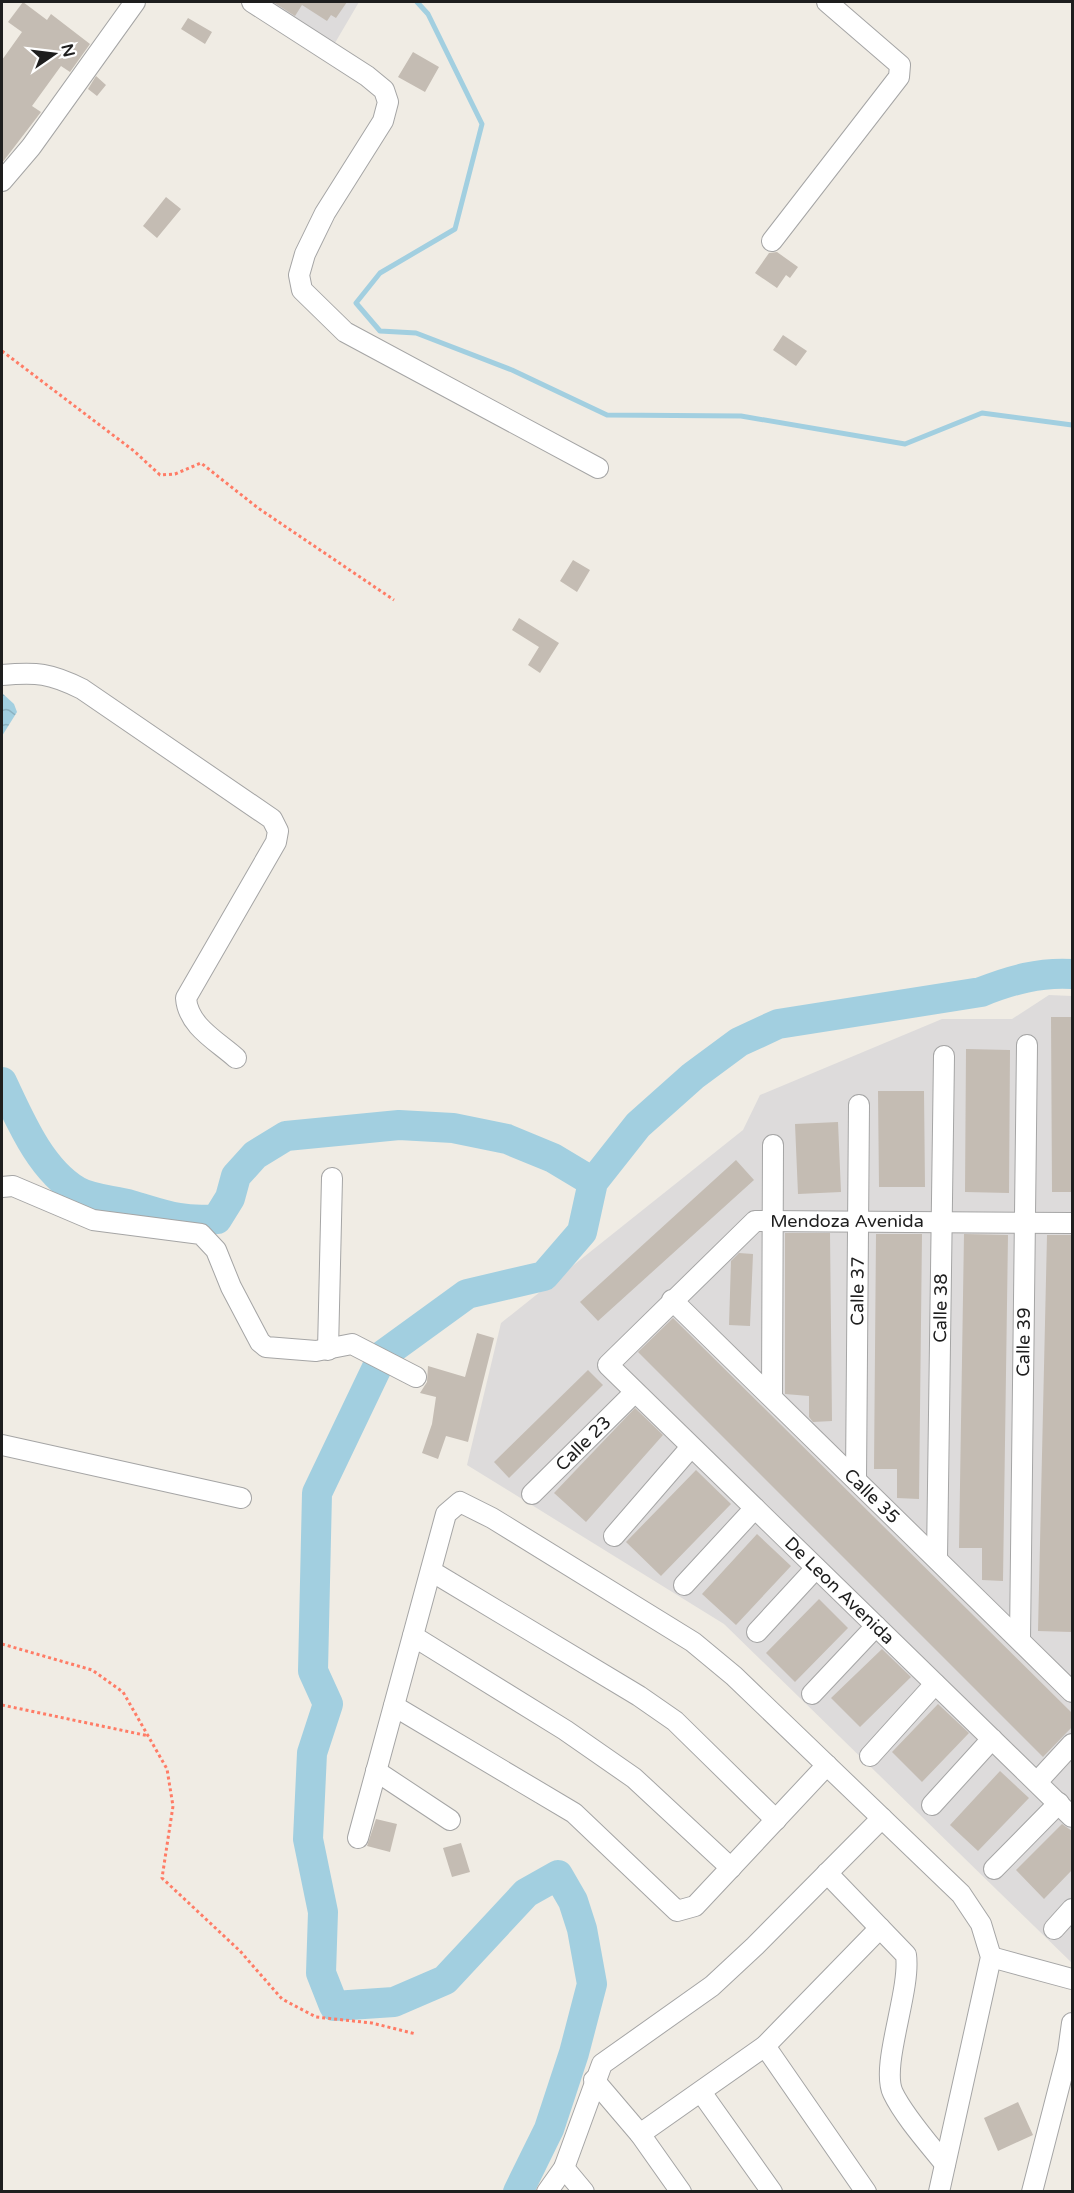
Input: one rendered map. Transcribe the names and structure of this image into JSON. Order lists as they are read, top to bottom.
{
  "streets": {
    "street": [
      "Mendoza Avenida",
      "Calle 37",
      "Calle 38",
      "Calle 39",
      "Calle 23",
      "Calle 35",
      "De Leon Avenida"
    ]
  },
  "crossings": [
    ["Mendoza Avenida", "Calle 37"],
    ["Mendoza Avenida", "Calle 38"],
    ["Mendoza Avenida", "Calle 39"],
    ["Mendoza Avenida", "Calle 35"],
    ["Mendoza Avenida", "De Leon Avenida"],
    ["Calle 37", "Calle 35"],
    ["Calle 38", "Calle 35"],
    ["Calle 39", "Calle 35"],
    ["Calle 23", "De Leon Avenida"]
  ],
  "north": "right"
}
